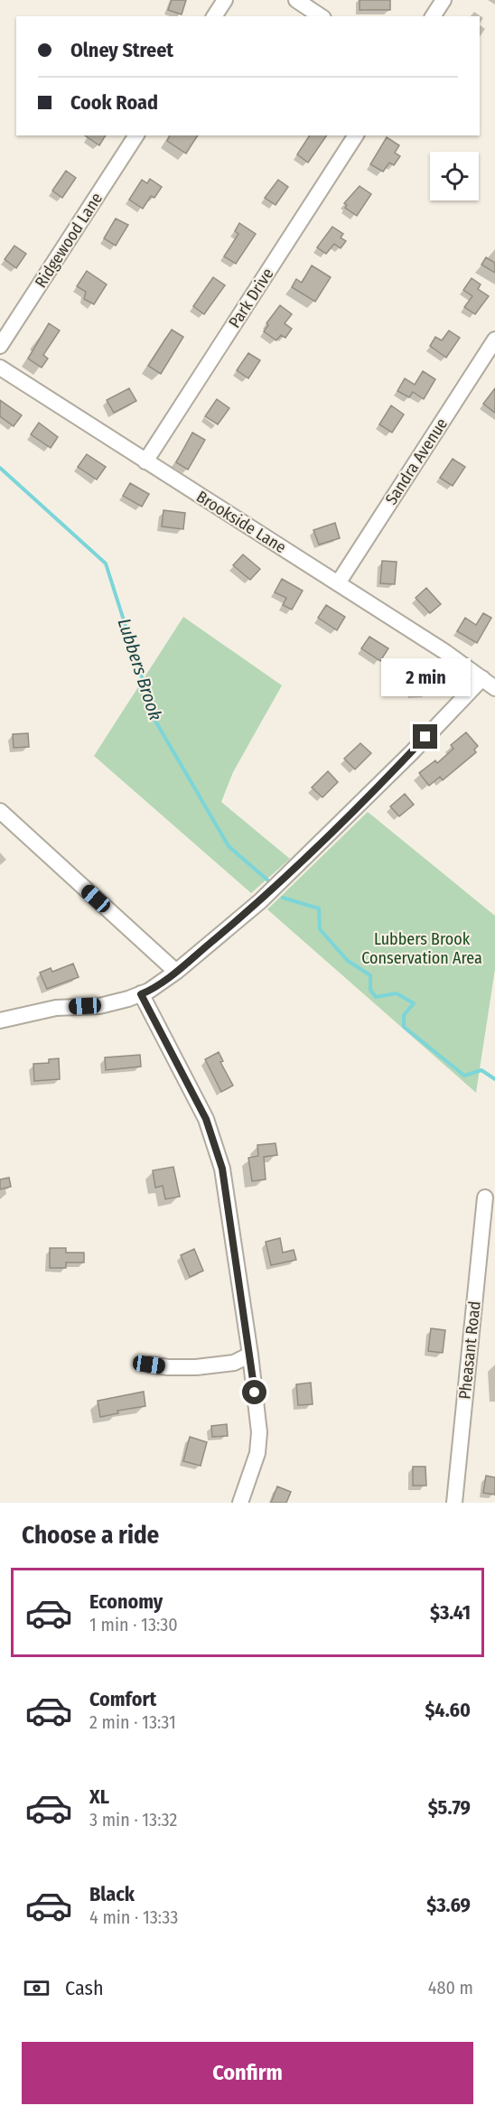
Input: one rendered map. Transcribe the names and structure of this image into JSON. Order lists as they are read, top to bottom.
{
  "streets": {
    "street": [
      "Ridgewood Lane",
      "Park Drive",
      "Sandra Avenue",
      "Brookside Lane",
      "Pheasant Road"
    ]
  },
  "crossings": [
    ["Park Drive", "Brookside Lane"],
    ["Sandra Avenue", "Brookside Lane"]
  ],
  "water": ["Lubbers Brook"],
  "parks": ["Lubbers Brook Conservation Area"],
  "page": {
    "banner": ["Olney Street", "Cook Road"],
    "bubble": "2 min",
    "heading": "Choose a ride",
    "list": [
      {
        "name": "Economy",
        "note": "1 min · 13:30",
        "value": "$3.41"
      },
      {
        "name": "Comfort",
        "note": "2 min · 13:31",
        "value": "$4.60"
      },
      {
        "name": "XL",
        "note": "3 min · 13:32",
        "value": "$5.79"
      },
      {
        "name": "Black",
        "note": "4 min · 13:33",
        "value": "$3.69"
      }
    ],
    "pay": ["Cash", "480 m"],
    "buttons": "Confirm"
  }
}
